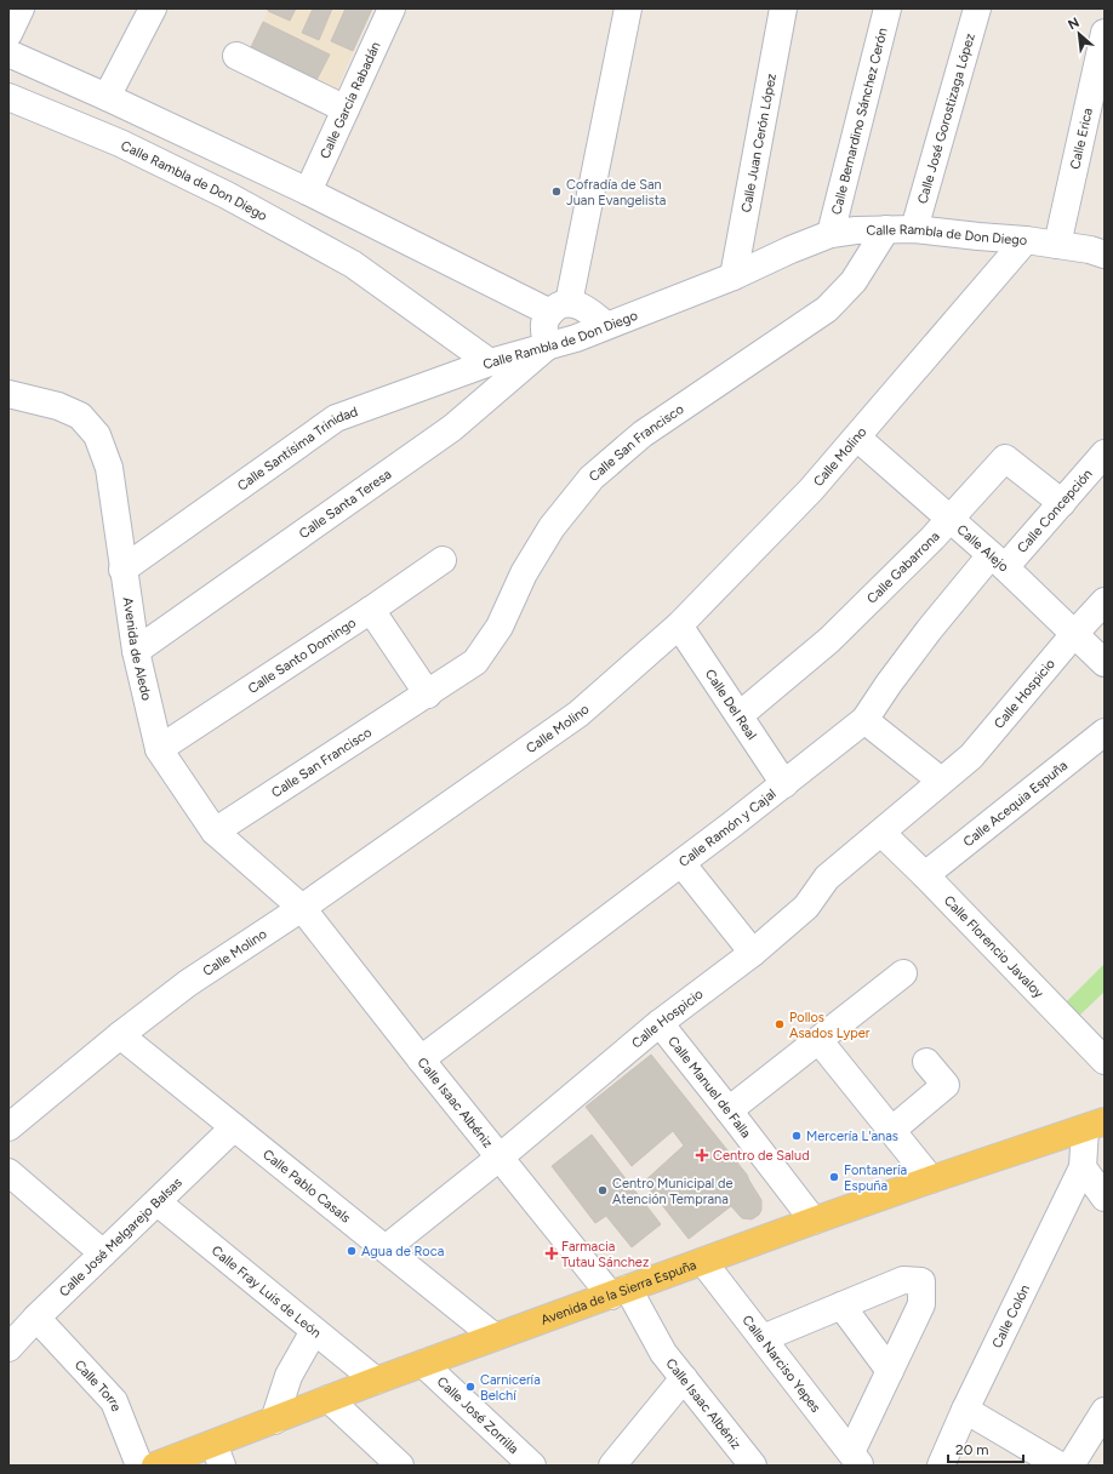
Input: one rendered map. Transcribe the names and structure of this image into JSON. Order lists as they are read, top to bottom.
{
  "streets": {
    "main road": ["Avenida de la Sierra Espuña"],
    "street": [
      "Calle García Rabadán",
      "Calle José Gorostizaga López",
      "Calle Bernardino Sánchez Cerón",
      "Calle Erica",
      "Calle Juan Cerón López",
      "Calle Rambla de Don Diego",
      "Calle San Francisco",
      "Calle Santísima Trinidad",
      "Calle Molino",
      "Calle Santa Teresa",
      "Calle Concepción",
      "Calle Alejo",
      "Calle Gabarrona",
      "Avenida de Aledo",
      "Calle Santo Domingo",
      "Calle Hospicio",
      "Calle Del Real",
      "Calle Acequia Espuña",
      "Calle Ramón y Cajal",
      "Calle Florencio Javaloy",
      "Calle Manuel de Falla",
      "Calle Isaac Albéniz",
      "Calle Pablo Casals",
      "Calle José Melgarejo Balsas",
      "Calle Fray Luis de León",
      "Calle Colón",
      "Calle Narciso Yepes",
      "Calle Torre",
      "Calle José Zorrilla"
    ]
  },
  "crossings": [
    ["Calle García Rabadán", "Calle Rambla de Don Diego"],
    ["Calle José Gorostizaga López", "Calle Rambla de Don Diego"],
    ["Calle Bernardino Sánchez Cerón", "Calle Rambla de Don Diego"],
    ["Calle Erica", "Calle Rambla de Don Diego"],
    ["Calle Juan Cerón López", "Calle Rambla de Don Diego"],
    ["Calle Rambla de Don Diego", "Calle San Francisco"],
    ["Calle Rambla de Don Diego", "Calle Santísima Trinidad"],
    ["Calle Rambla de Don Diego", "Calle Molino"],
    ["Calle Rambla de Don Diego", "Calle Santa Teresa"],
    ["Calle San Francisco", "Avenida de Aledo"],
    ["Calle Santísima Trinidad", "Avenida de Aledo"],
    ["Calle Molino", "Calle Alejo"],
    ["Calle Molino", "Avenida de Aledo"],
    ["Calle Molino", "Calle Del Real"],
    ["Calle Molino", "Calle Isaac Albéniz"],
    ["Calle Molino", "Calle Pablo Casals"],
    ["Calle Santa Teresa", "Avenida de Aledo"],
    ["Calle Concepción", "Calle Alejo"],
    ["Calle Concepción", "Calle Gabarrona"],
    ["Calle Concepción", "Calle Ramón y Cajal"],
    ["Calle Alejo", "Calle Gabarrona"],
    ["Calle Alejo", "Calle Hospicio"],
    ["Calle Alejo", "Calle Ramón y Cajal"],
    ["Calle Gabarrona", "Calle Del Real"],
    ["Avenida de Aledo", "Calle Santo Domingo"],
    ["Avenida de Aledo", "Calle Isaac Albéniz"],
    ["Calle Hospicio", "Calle Florencio Javaloy"],
    ["Calle Hospicio", "Calle Manuel de Falla"],
    ["Calle Hospicio", "Calle Isaac Albéniz"],
    ["Calle Hospicio", "Calle Pablo Casals"],
    ["Calle Del Real", "Calle Ramón y Cajal"],
    ["Calle Acequia Espuña", "Calle Florencio Javaloy"],
    ["Calle Ramón y Cajal", "Calle Isaac Albéniz"],
    ["Calle Manuel de Falla", "Avenida de la Sierra Espuña"],
    ["Calle Isaac Albéniz", "Avenida de la Sierra Espuña"],
    ["Calle Pablo Casals", "Calle José Melgarejo Balsas"],
    ["Calle Pablo Casals", "Avenida de la Sierra Espuña"],
    ["Calle José Melgarejo Balsas", "Calle Fray Luis de León"],
    ["Calle José Melgarejo Balsas", "Calle Torre"],
    ["Calle Fray Luis de León", "Avenida de la Sierra Espuña"],
    ["Avenida de la Sierra Espuña", "Calle Narciso Yepes"],
    ["Avenida de la Sierra Espuña", "Calle José Zorrilla"]
  ],
  "places": {
    "other": [
      "Cofradía de San Juan Evangelista",
      "Pollos Asados Lyper",
      "Mercería L'anas",
      "Fontanería Espuña",
      "Centro Municipal de Atención Temprana",
      "Agua de Roca",
      "Carnicería Belchí"
    ],
    "health": ["Centro de Salud", "Farmacia Tutau Sánchez"]
  },
  "scale_bar": "20 m",
  "north": "top left"
}
